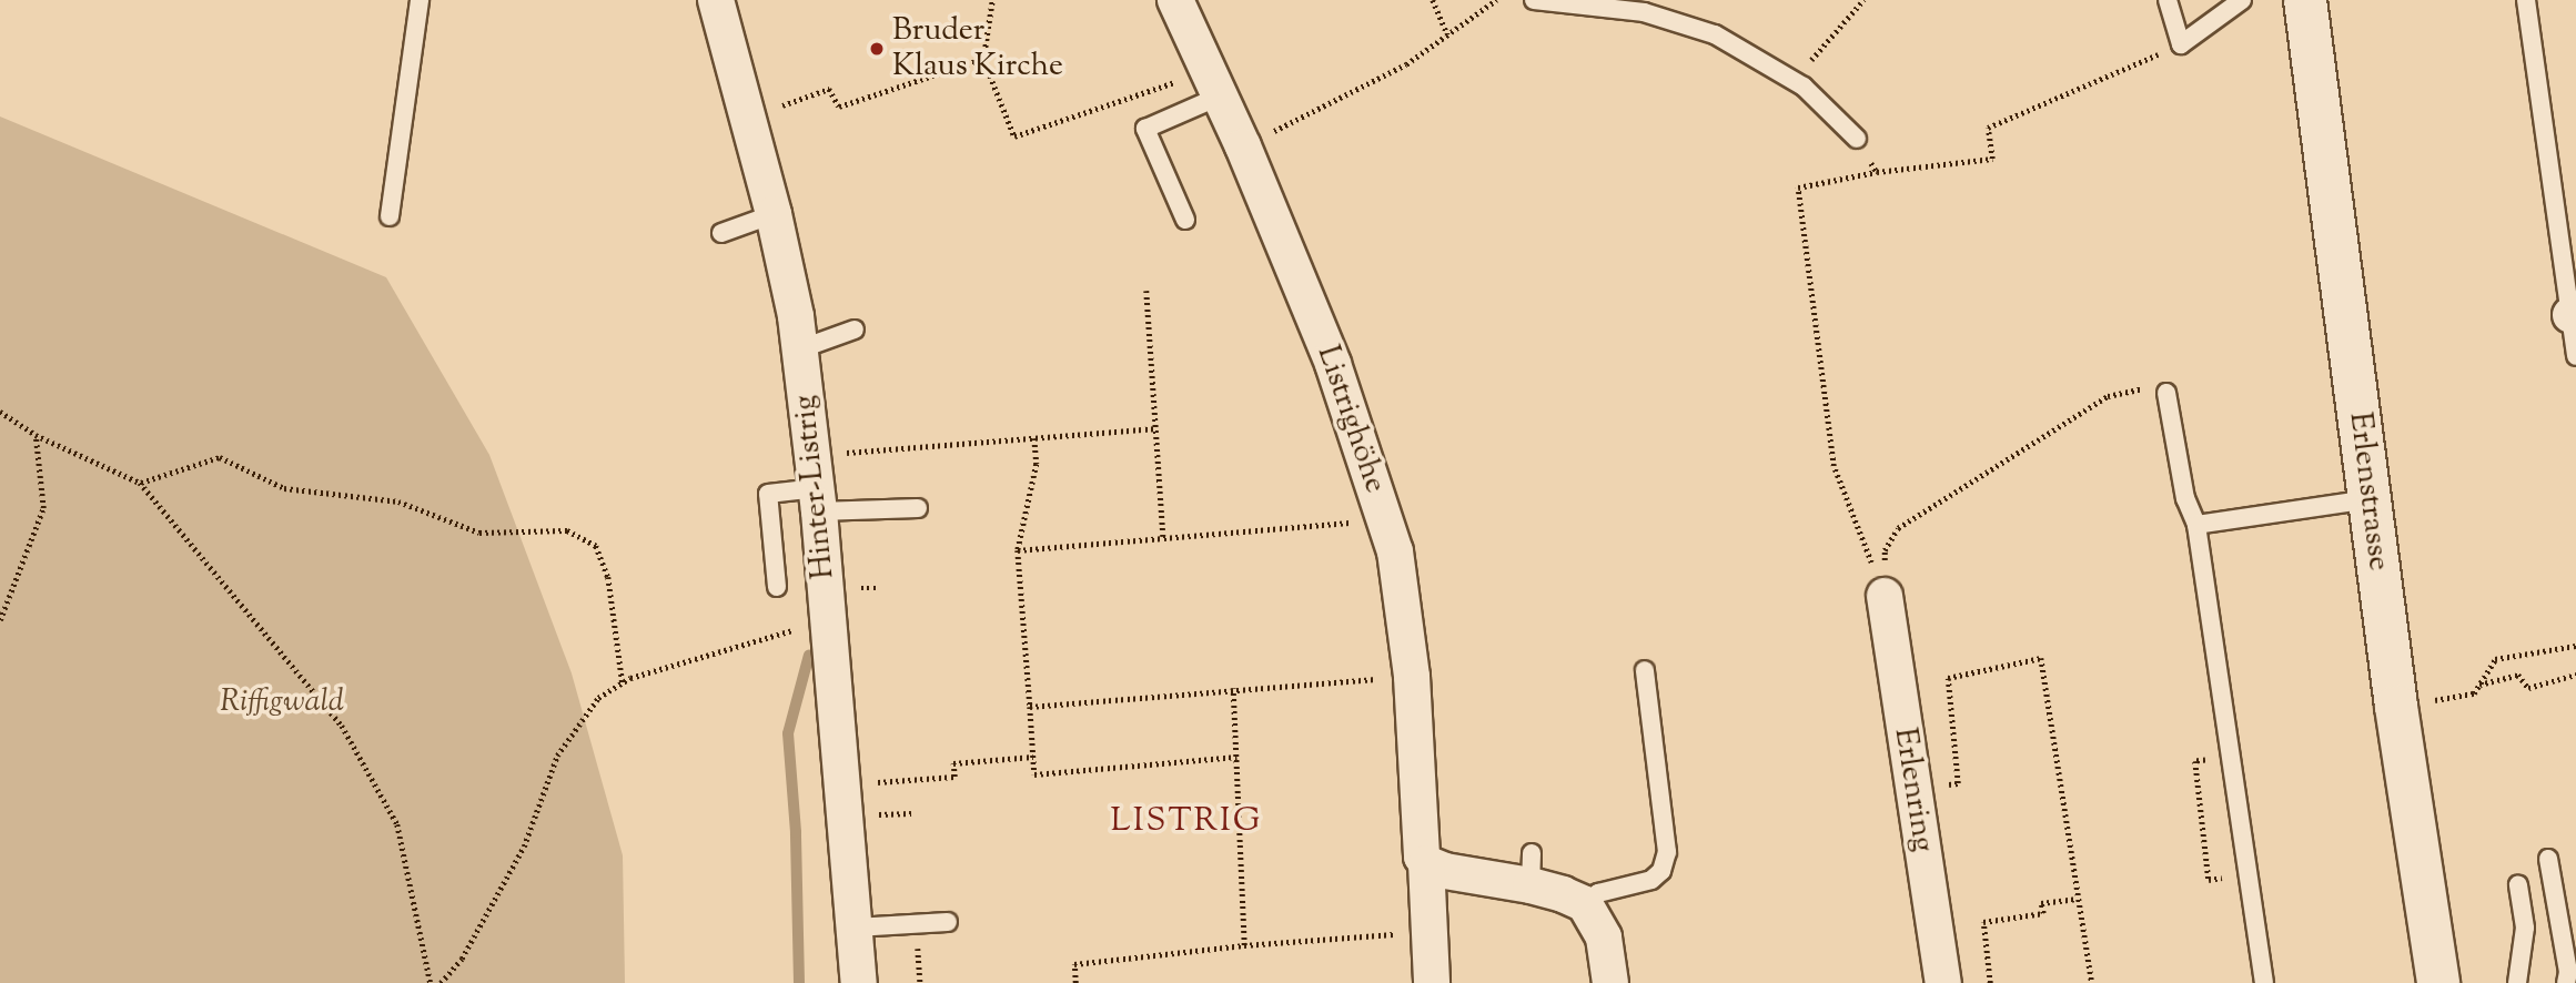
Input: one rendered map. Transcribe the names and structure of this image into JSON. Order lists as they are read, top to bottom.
{
  "streets": {
    "street": [
      "Listrighöhe",
      "Hinter-Listrig",
      "Erlenstrasse",
      "Erlenring"
    ]
  },
  "districts": ["LISTRIG"],
  "parks": ["Riffigwald"],
  "places": ["Bruder Klaus Kirche"]
}
